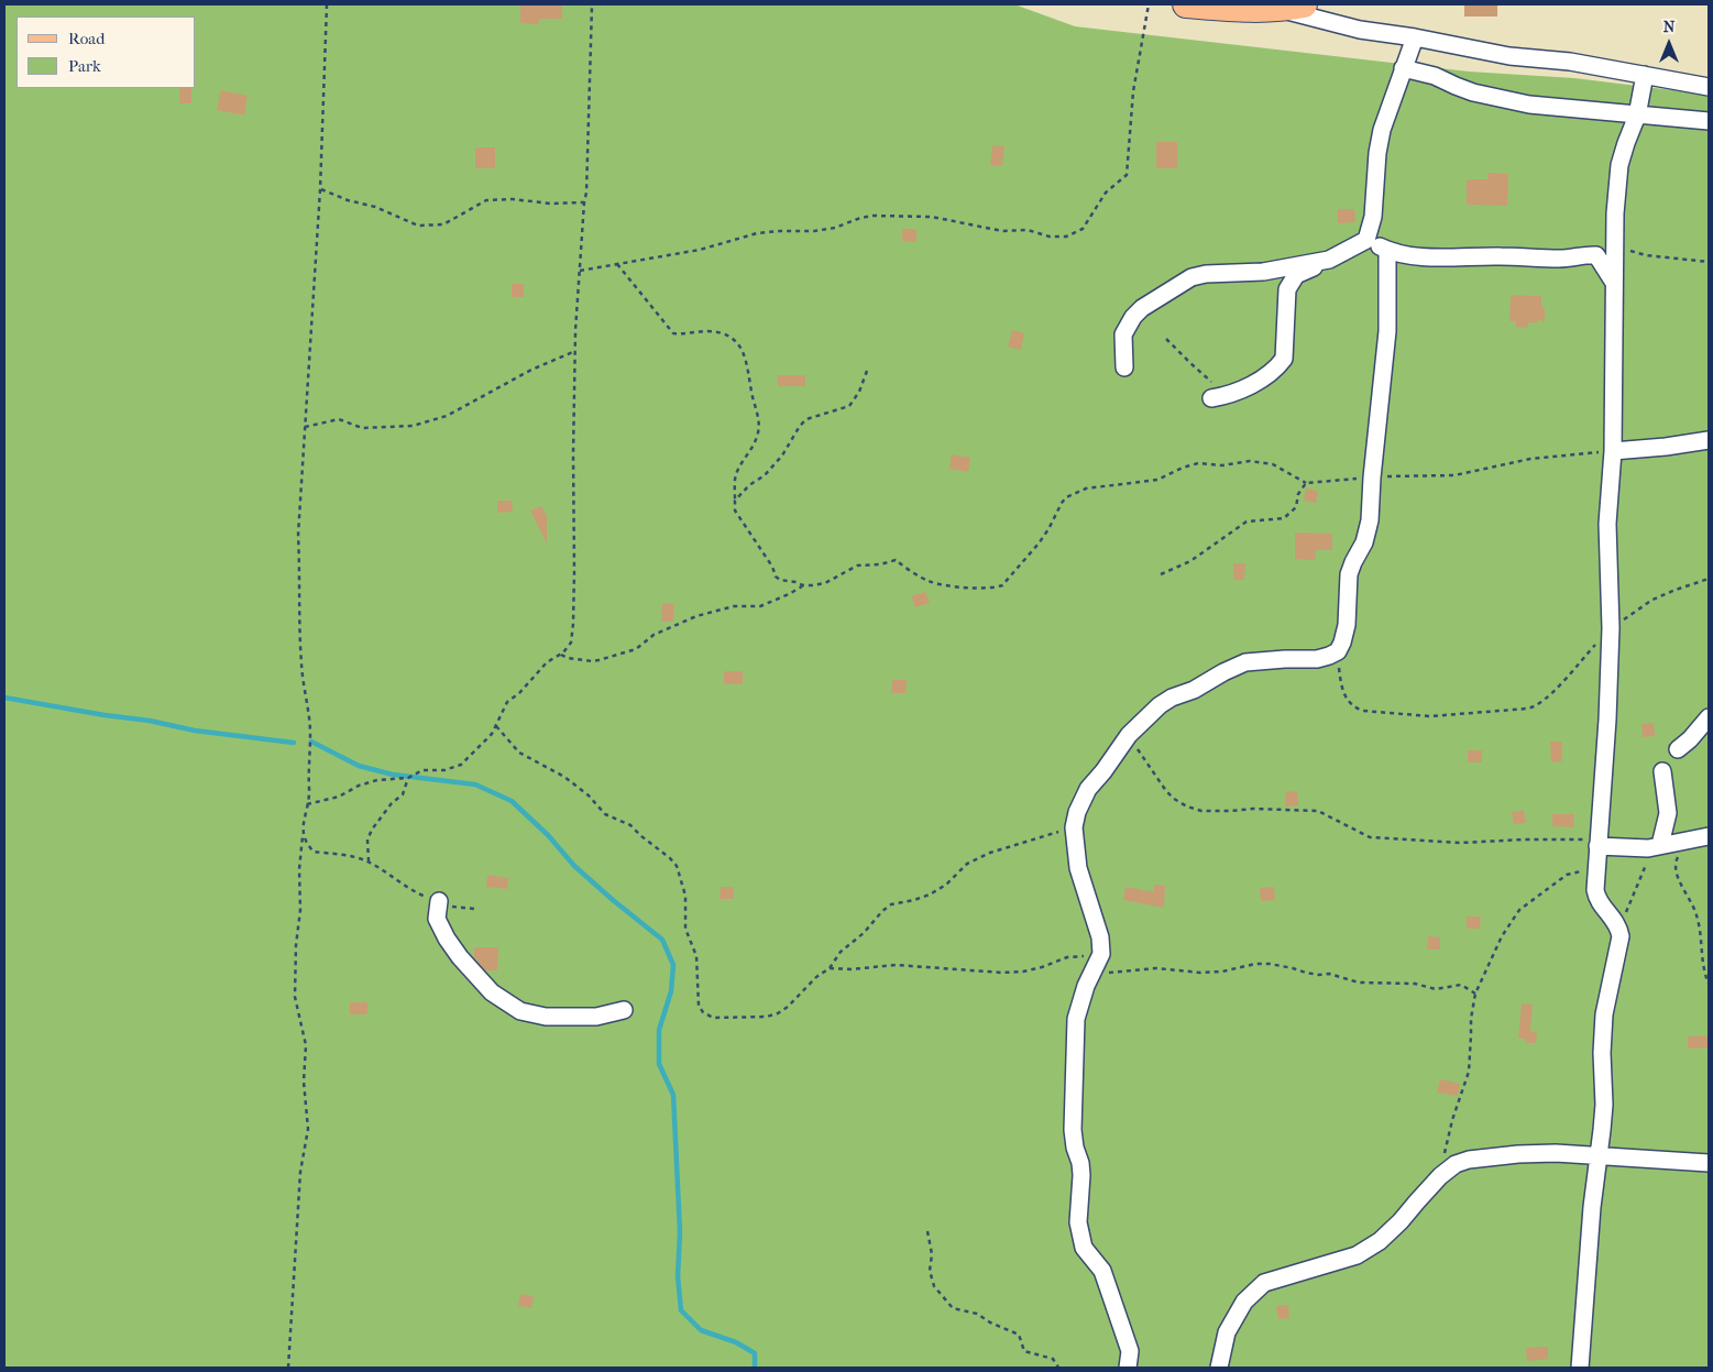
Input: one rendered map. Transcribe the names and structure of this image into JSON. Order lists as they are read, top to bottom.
{
  "legend": ["Road", "Park"],
  "north": "top"
}
